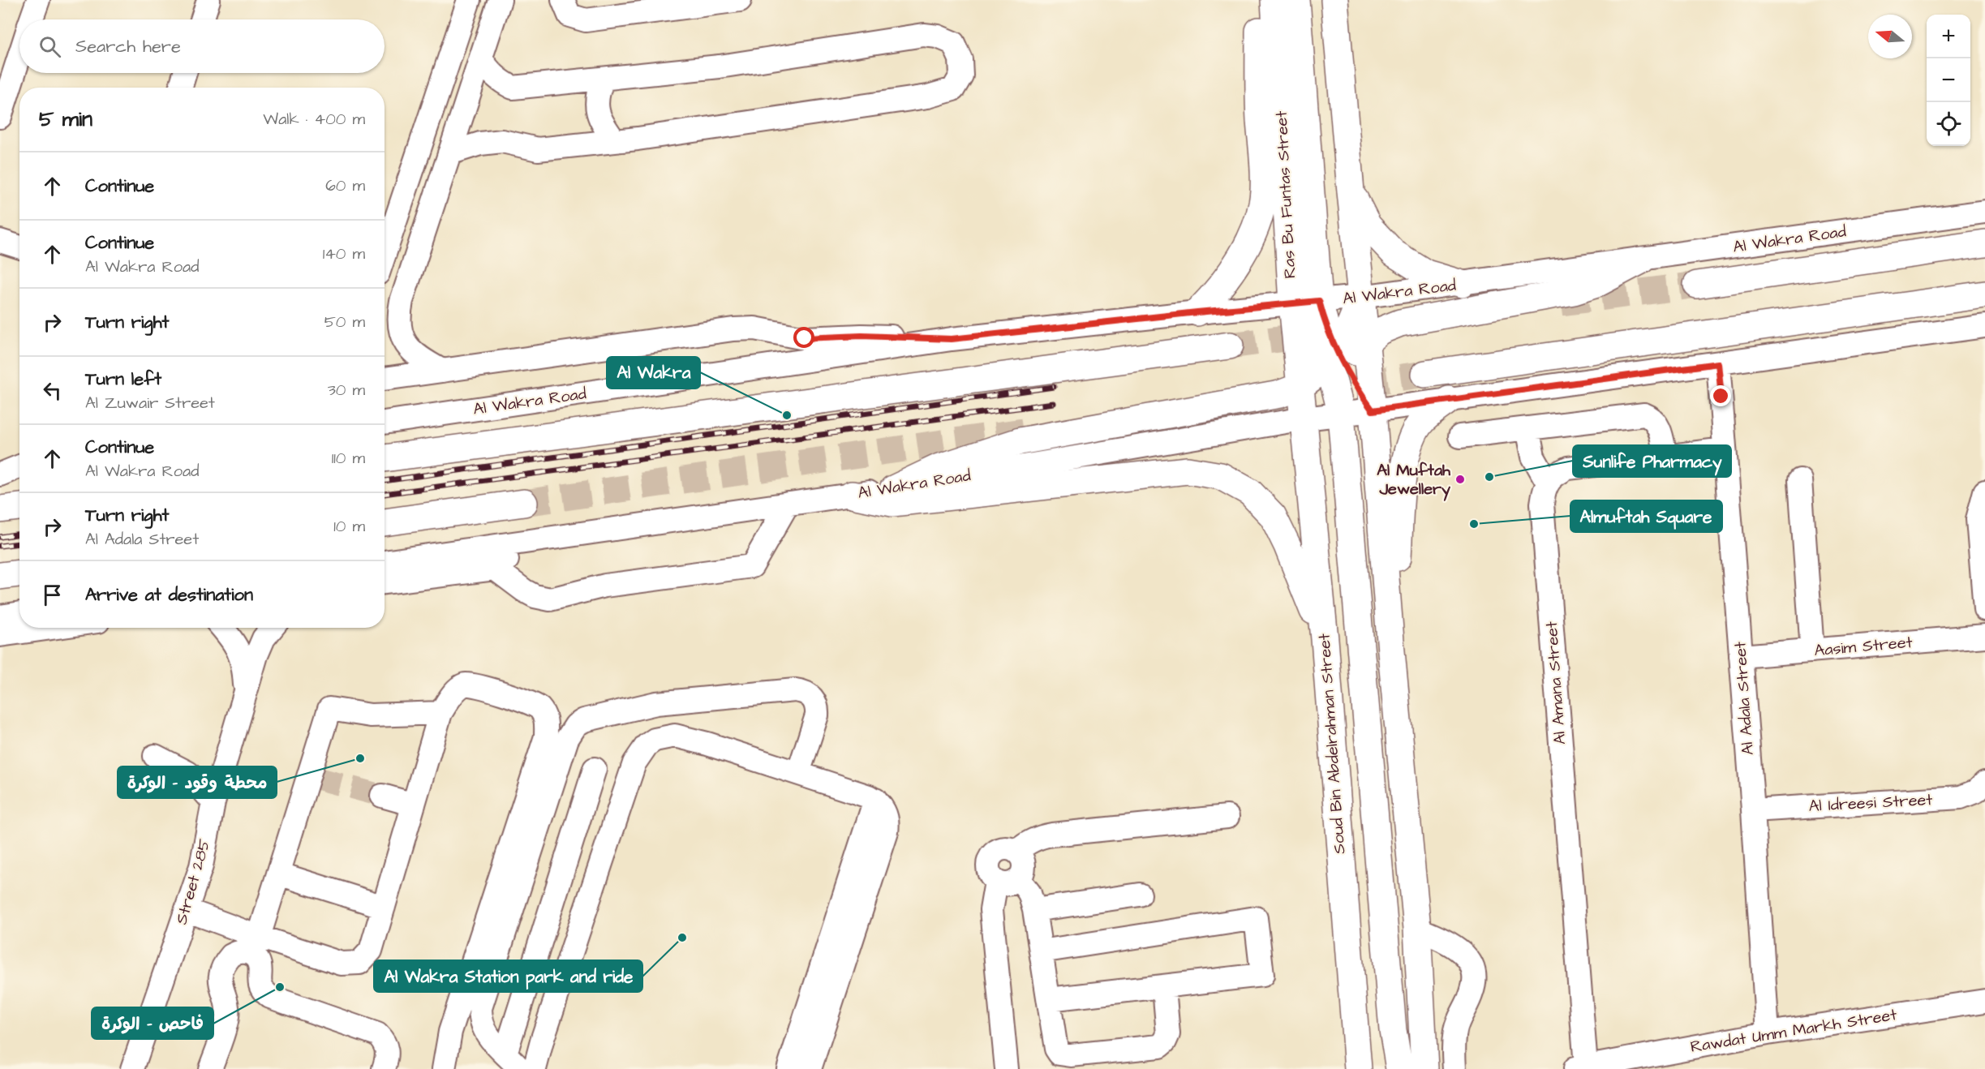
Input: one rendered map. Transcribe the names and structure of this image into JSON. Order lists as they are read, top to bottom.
{
  "streets": {
    "main road": ["Ras Bu Funtas Street", "Al Wakra Road", "Soud Bin Abdelrahman Street"],
    "street": [
      "Aasim Street",
      "Al Amana Street",
      "Al Adala Street",
      "Al Idreesi Street",
      "Street 285",
      "Rawdat Umm Markh Street"
    ]
  },
  "crossings": [
    ["Ras Bu Funtas Street", "Al Wakra Road"],
    ["Ras Bu Funtas Street", "Soud Bin Abdelrahman Street"],
    ["Al Wakra Road", "Soud Bin Abdelrahman Street"],
    ["Aasim Street", "Al Adala Street"],
    ["Al Amana Street", "Rawdat Umm Markh Street"],
    ["Al Adala Street", "Al Idreesi Street"],
    ["Al Adala Street", "Rawdat Umm Markh Street"]
  ],
  "places": [
    "Al Wakra",
    "Sunlife Pharmacy",
    "Al Muftah Jewellery",
    "Almuftah Square",
    "محطة وقود - الوكرة",
    "Al Wakra Station park and ride",
    "فاحص - الوكرة"
  ],
  "north": "left",
  "page": {
    "map_buttons": ["+", "−"],
    "search": "Search here",
    "heading": ["5 min", "Walk · 400 m"],
    "list": [
      ["Continue", "60 m"],
      ["Continue", "Al Wakra Road", "140 m"],
      ["Turn right", "50 m"],
      ["Turn left", "Al Zuwair Street", "30 m"],
      ["Continue", "Al Wakra Road", "110 m"],
      ["Turn right", "Al Adala Street", "10 m"],
      "Arrive at destination"
    ]
  }
}
